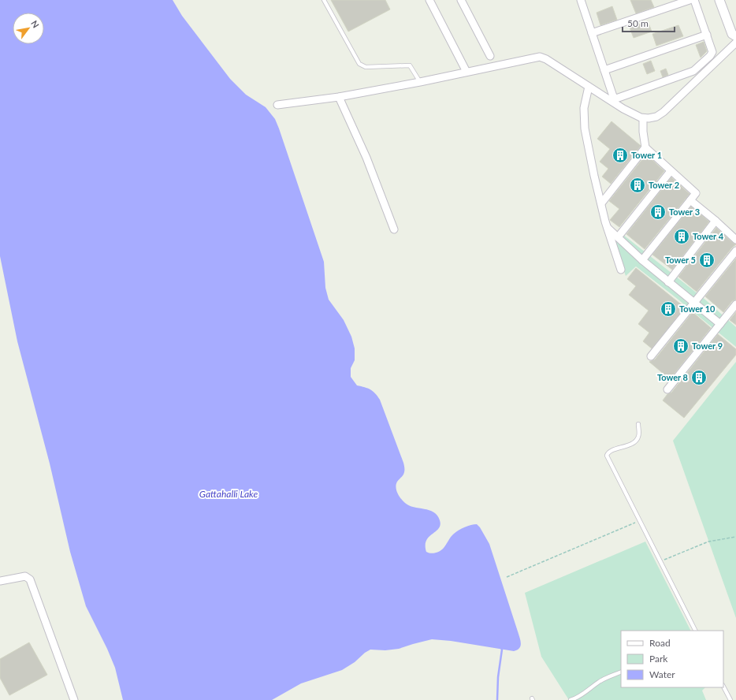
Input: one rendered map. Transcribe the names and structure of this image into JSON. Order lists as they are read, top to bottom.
{
  "water": ["Gattahalli Lake"],
  "places": {
    "building": [
      "Tower 1",
      "Tower 2",
      "Tower 3",
      "Tower 4",
      "Tower 5",
      "Tower 10",
      "Tower 9",
      "Tower 8"
    ]
  },
  "legend": ["Road", "Park", "Water"],
  "scale_bar": "50 m",
  "north": "top right"
}
